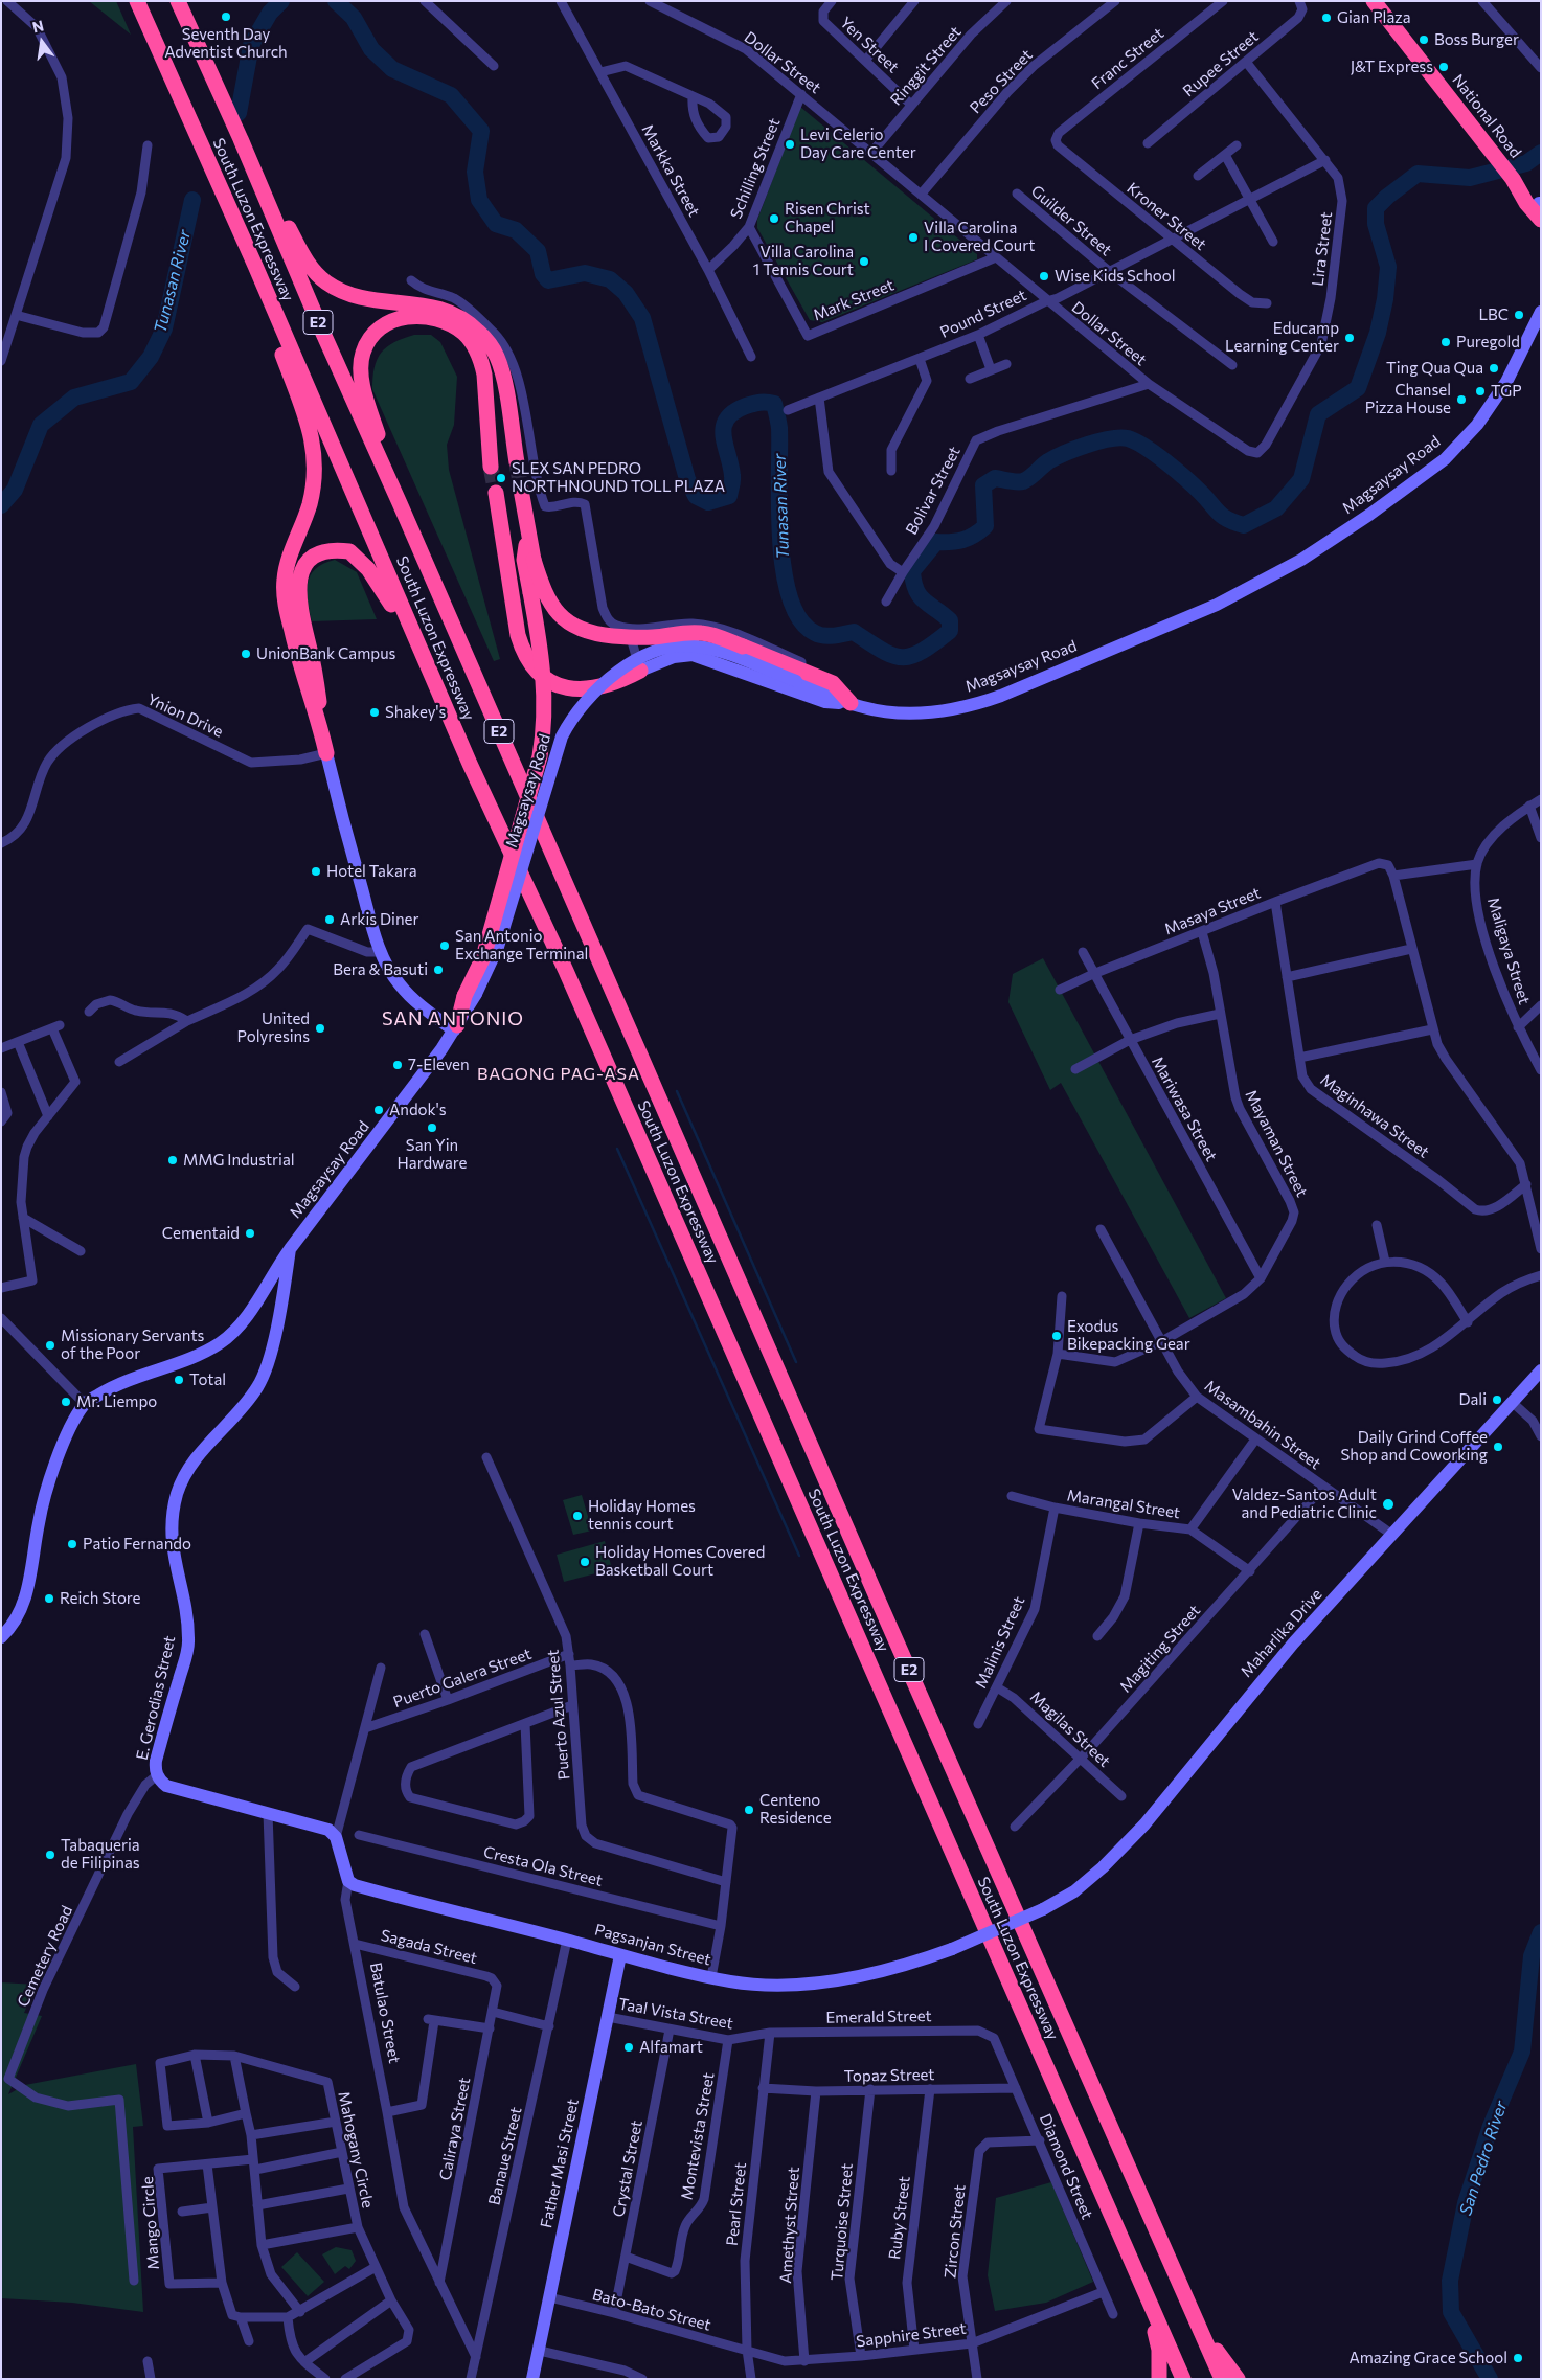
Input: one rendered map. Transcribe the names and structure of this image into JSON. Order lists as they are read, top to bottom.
{
  "streets": {
    "highway": ["National Road", "South Luzon Expressway", "E2"],
    "street": [
      "Yen Street",
      "Franc Street",
      "Dollar Street",
      "Rupee Street",
      "Ringgit Street",
      "Peso Street",
      "Schilling Street",
      "Markka Street",
      "Kroner Street",
      "Guilder Street",
      "Lira Street",
      "Mark Street",
      "Pound Street",
      "Magsaysay Road",
      "Bolivar Street",
      "Ynion Drive",
      "Masaya Street",
      "Maligaya Street",
      "Mariwasa Street",
      "Maginhawa Street",
      "Mayaman Street",
      "Masambahin Street",
      "Marangal Street",
      "Maharlika Drive",
      "Malinis Street",
      "Magiting Street",
      "Puerto Galera Street",
      "E. Gerodias Street",
      "Puerto Azul Street",
      "Magilas Street",
      "Cresta Ola Street",
      "Pagsanjan Street",
      "Sagada Street",
      "Cemetery Road",
      "Batulao Street",
      "Taal Vista Street",
      "Emerald Street",
      "Topaz Street",
      "Caliraya Street",
      "Montevista Street",
      "Mahogany Circle",
      "Banaue Street",
      "Father Masi Street",
      "Diamond Street",
      "Crystal Street",
      "Pearl Street",
      "Ruby Street",
      "Turquoise Street",
      "Mango Circle",
      "Amethyst Street",
      "Zircon Street",
      "Bato-Bato Street",
      "Sapphire Street"
    ]
  },
  "crossings": [
    ["Yen Street", "Ringgit Street"],
    ["Franc Street", "Kroner Street"],
    ["Dollar Street", "Ringgit Street"],
    ["Dollar Street", "Peso Street"],
    ["Dollar Street", "Schilling Street"],
    ["Dollar Street", "Lira Street"],
    ["Dollar Street", "Mark Street"],
    ["Dollar Street", "Pound Street"],
    ["Dollar Street", "Bolivar Street"],
    ["Rupee Street", "Lira Street"],
    ["Schilling Street", "Markka Street"],
    ["Schilling Street", "Mark Street"],
    ["Kroner Street", "Pound Street"],
    ["Guilder Street", "Pound Street"],
    ["Lira Street", "Pound Street"],
    ["Magsaysay Road", "E. Gerodias Street"],
    ["Masaya Street", "Mariwasa Street"],
    ["Masaya Street", "Maginhawa Street"],
    ["Masaya Street", "Mayaman Street"],
    ["Mariwasa Street", "Mayaman Street"],
    ["Mayaman Street", "Masambahin Street"],
    ["Masambahin Street", "Maharlika Drive"],
    ["Masambahin Street", "Magiting Street"],
    ["Marangal Street", "Malinis Street"],
    ["Marangal Street", "Magiting Street"],
    ["Maharlika Drive", "Pagsanjan Street"],
    ["Malinis Street", "Magilas Street"],
    ["Magiting Street", "Magilas Street"],
    ["Puerto Galera Street", "Puerto Azul Street"],
    ["E. Gerodias Street", "Cemetery Road"],
    ["E. Gerodias Street", "Batulao Street"],
    ["Pagsanjan Street", "Batulao Street"],
    ["Pagsanjan Street", "Banaue Street"],
    ["Pagsanjan Street", "Father Masi Street"],
    ["Sagada Street", "Batulao Street"],
    ["Sagada Street", "Caliraya Street"],
    ["Batulao Street", "Caliraya Street"],
    ["Batulao Street", "Banaue Street"],
    ["Taal Vista Street", "Emerald Street"],
    ["Taal Vista Street", "Montevista Street"],
    ["Taal Vista Street", "Father Masi Street"],
    ["Taal Vista Street", "Crystal Street"],
    ["Taal Vista Street", "Pearl Street"],
    ["Emerald Street", "Diamond Street"],
    ["Emerald Street", "Pearl Street"],
    ["Topaz Street", "Diamond Street"],
    ["Topaz Street", "Pearl Street"],
    ["Topaz Street", "Ruby Street"],
    ["Topaz Street", "Turquoise Street"],
    ["Topaz Street", "Amethyst Street"],
    ["Montevista Street", "Crystal Street"],
    ["Mahogany Circle", "Mango Circle"],
    ["Father Masi Street", "Bato-Bato Street"],
    ["Diamond Street", "Zircon Street"],
    ["Diamond Street", "Sapphire Street"],
    ["Crystal Street", "Bato-Bato Street"],
    ["Pearl Street", "Bato-Bato Street"],
    ["Pearl Street", "Sapphire Street"],
    ["Ruby Street", "Sapphire Street"],
    ["Turquoise Street", "Sapphire Street"],
    ["Amethyst Street", "Sapphire Street"],
    ["Zircon Street", "Sapphire Street"],
    ["Bato-Bato Street", "Sapphire Street"]
  ],
  "districts": ["SAN ANTONIO", "BAGONG PAG-ASA"],
  "water": ["Tunasan River", "San Pedro River"],
  "places": [
    "Seventh Day Adventist Church",
    "Gian Plaza",
    "Boss Burger",
    "J&T Express",
    "Levi Celerio Day Care Center",
    "Risen Christ Chapel",
    "Villa Carolina I Covered Court",
    "Villa Carolina 1 Tennis Court",
    "Wise Kids School",
    "LBC",
    "Educamp Learning Center",
    "Puregold",
    "Ting Qua Qua",
    "TGP",
    "Chansel Pizza House",
    "SLEX SAN PEDRO NORTHNOUND TOLL PLAZA",
    "UnionBank Campus",
    "Shakey's",
    "Hotel Takara",
    "Arkis Diner",
    "San Antonio Exchange Terminal",
    "Bera & Basuti",
    "United Polyresins",
    "7-Eleven",
    "Andok's",
    "San Yin Hardware",
    "MMG Industrial",
    "Cementaid",
    "Exodus Bikepacking Gear",
    "Missionary Servants of the Poor",
    "Total",
    "Dali",
    "Mr. Liempo",
    "Daily Grind Coffee Shop and Coworking",
    "Valdez-Santos Adult and Pediatric Clinic",
    "Holiday Homes tennis court",
    "Patio Fernando",
    "Holiday Homes Covered Basketball Court",
    "Reich Store",
    "Centeno Residence",
    "Tabaqueria de Filipinas",
    "Alfamart",
    "Amazing Grace School"
  ],
  "north": "top"
}
